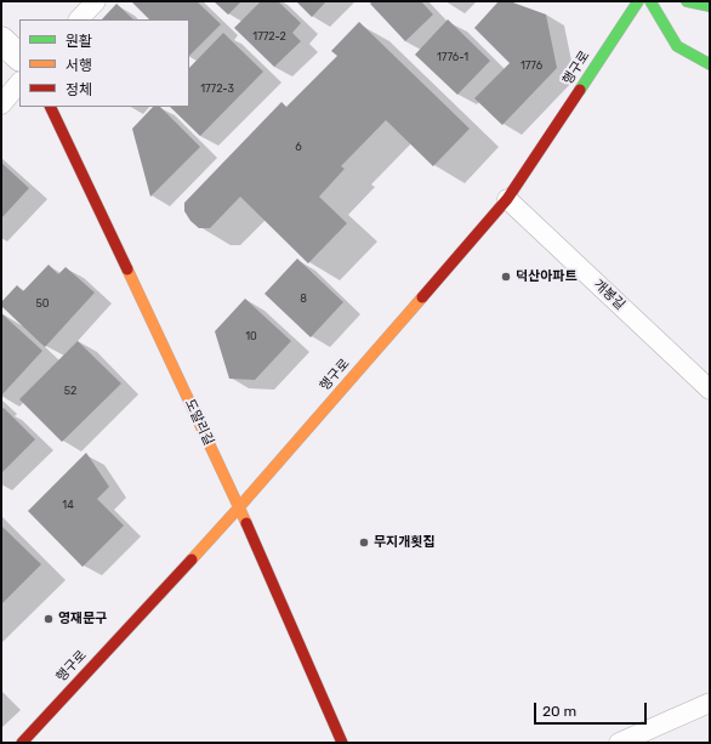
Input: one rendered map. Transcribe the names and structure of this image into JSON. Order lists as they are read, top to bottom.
{
  "streets": {
    "street": ["행구로", "도말리길"],
    "lane": ["개봉길"]
  },
  "crossings": [
    ["행구로", "개봉길"],
    ["행구로", "도말리길"]
  ],
  "places": ["덕산아파트", "무지개횟집", "영재문구"],
  "house_numbers": [
    "1772-2",
    "1776-1",
    "1776",
    "1772-3",
    "6",
    "8",
    "50",
    "10",
    "52",
    "14"
  ],
  "legend": ["원활", "서행", "정체"],
  "scale_bar": "20 m"
}
